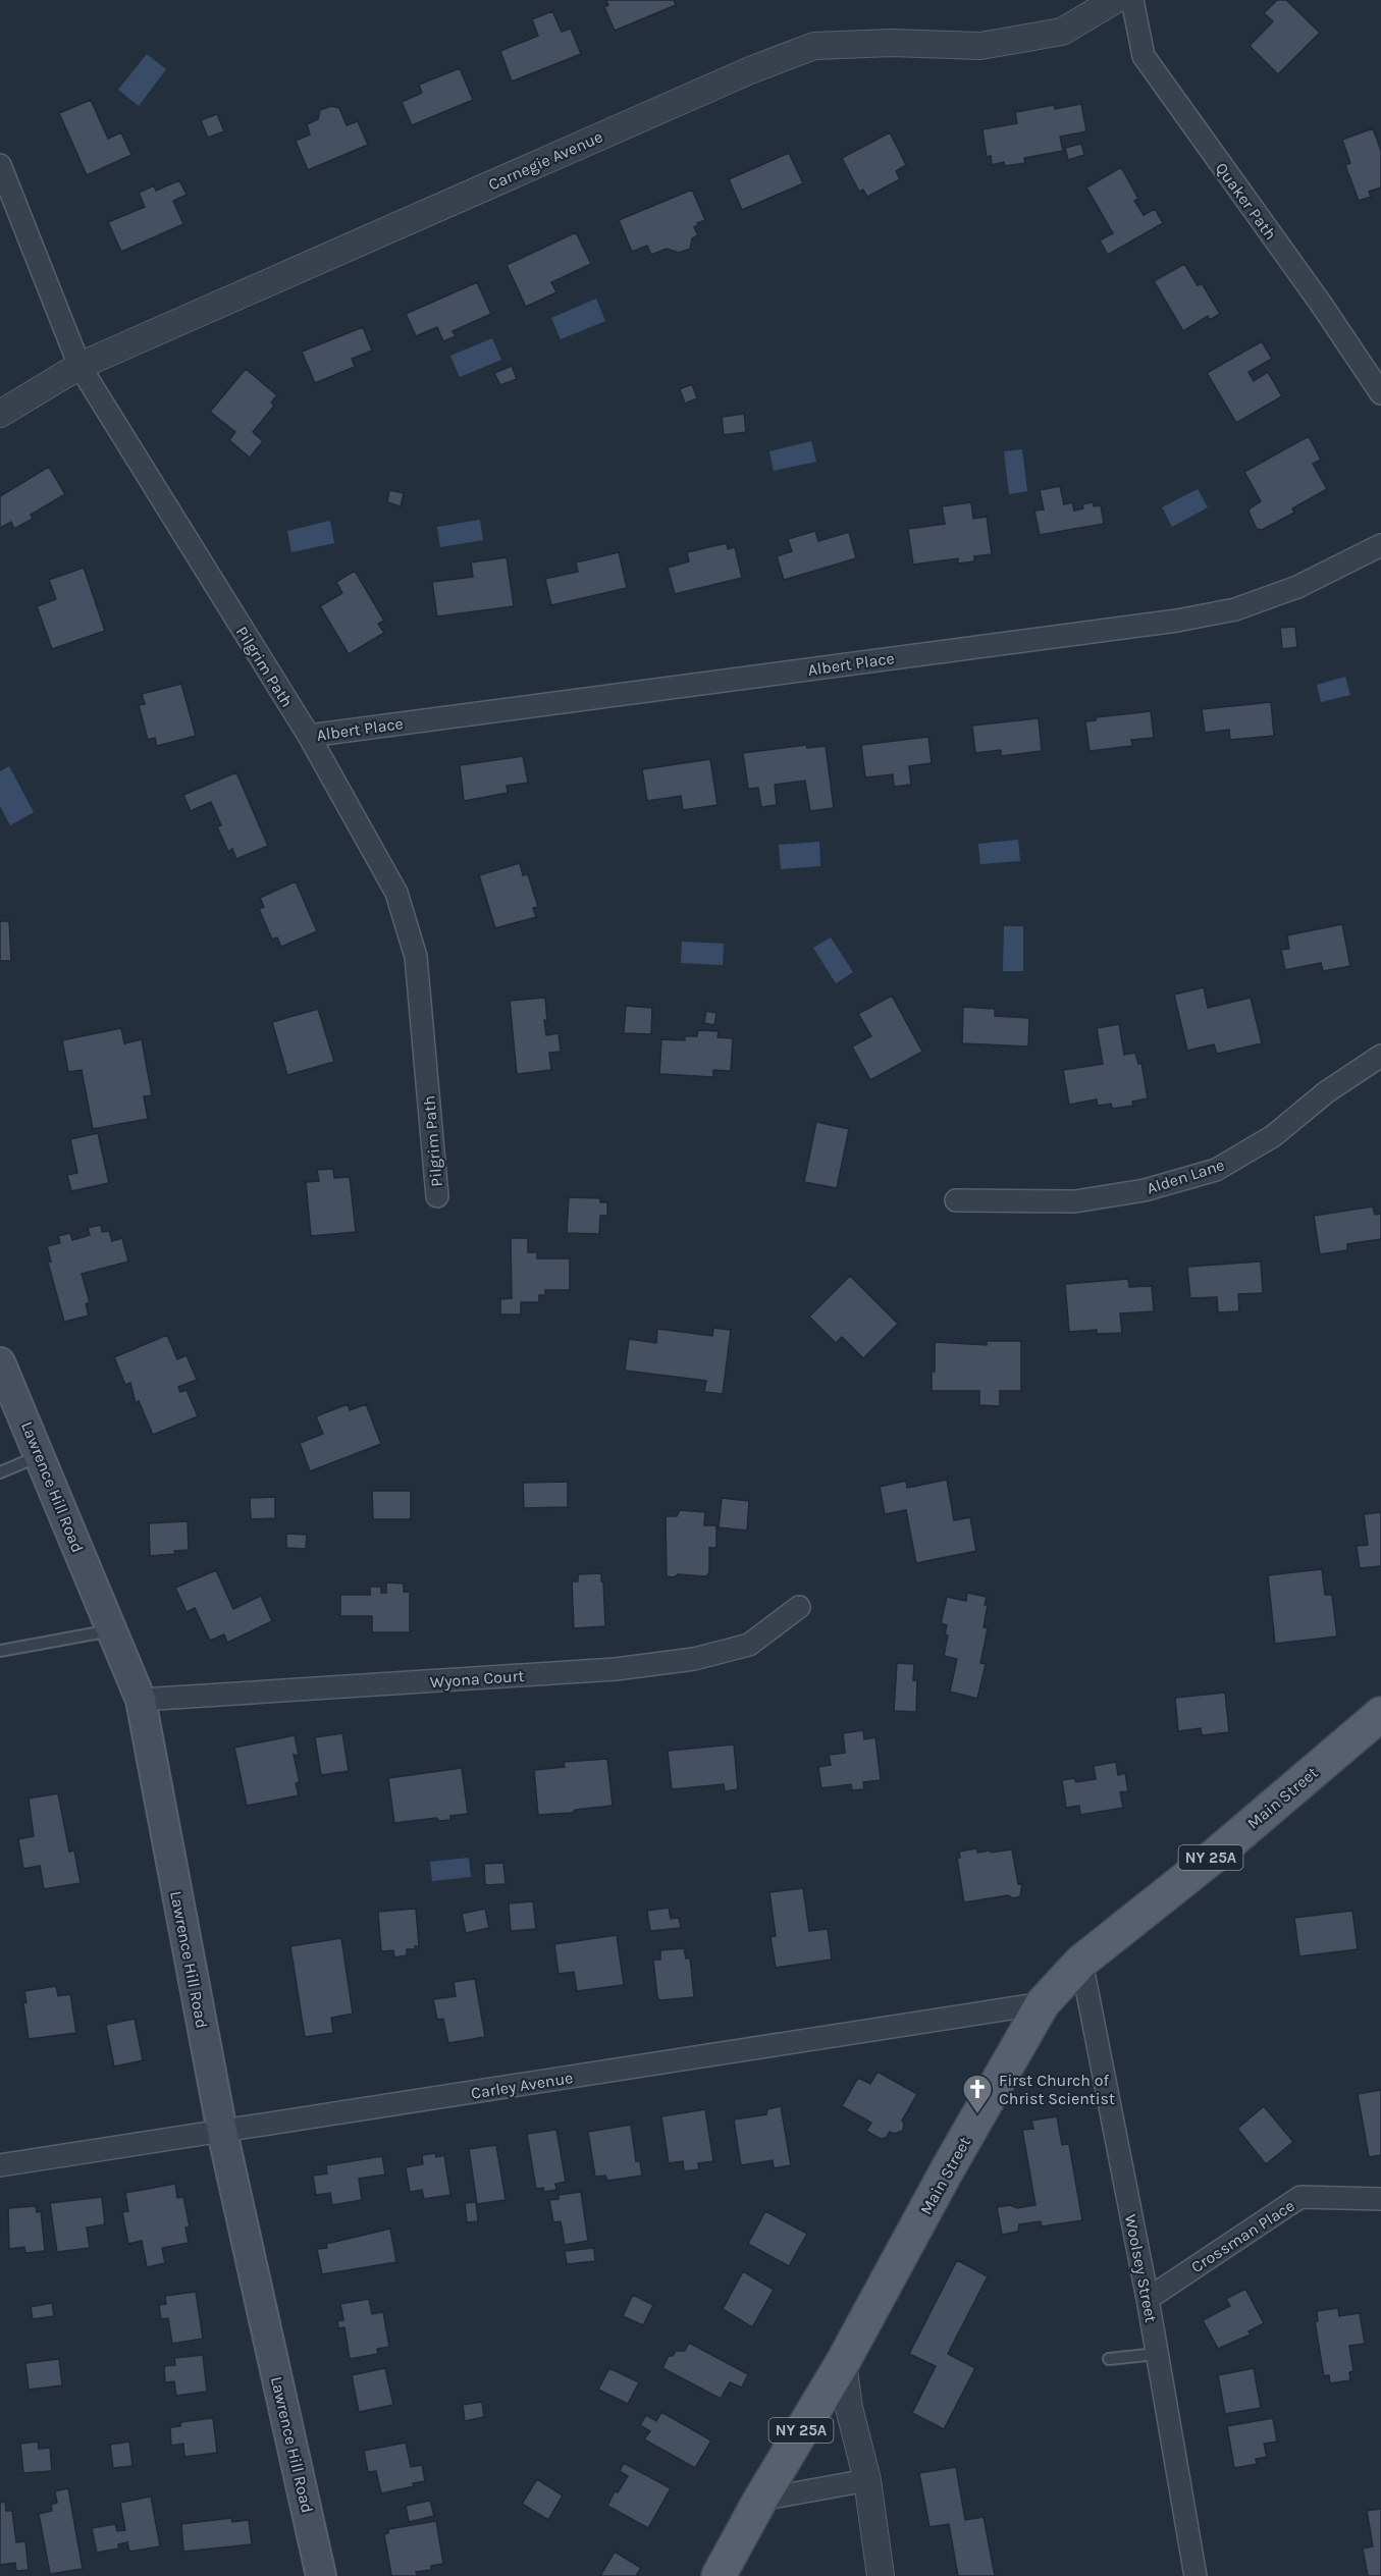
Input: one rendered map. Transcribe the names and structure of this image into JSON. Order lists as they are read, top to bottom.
{
  "streets": {
    "main road": ["Lawrence Hill Road", "Main Street", "NY 25A"],
    "street": [
      "Carnegie Avenue",
      "Quaker Path",
      "Albert Place",
      "Pilgrim Path",
      "Alden Lane",
      "Wyona Court",
      "Carley Avenue",
      "Crossman Place",
      "Woolsey Street"
    ]
  },
  "crossings": [
    ["Carnegie Avenue", "Pilgrim Path"],
    ["Albert Place", "Pilgrim Path"],
    ["Lawrence Hill Road", "Wyona Court"],
    ["Lawrence Hill Road", "Carley Avenue"],
    ["Main Street", "Carley Avenue"],
    ["Main Street", "Woolsey Street"],
    ["Crossman Place", "Woolsey Street"]
  ],
  "places": {
    "church": ["First Church of Christ Scientist"]
  }
}
